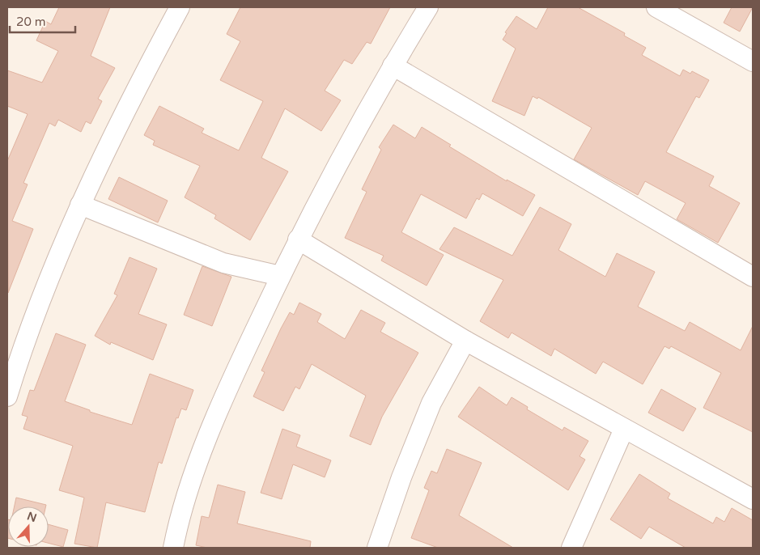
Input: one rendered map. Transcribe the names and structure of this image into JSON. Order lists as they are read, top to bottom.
{
  "scale_bar": "20 m",
  "north": "top"
}
